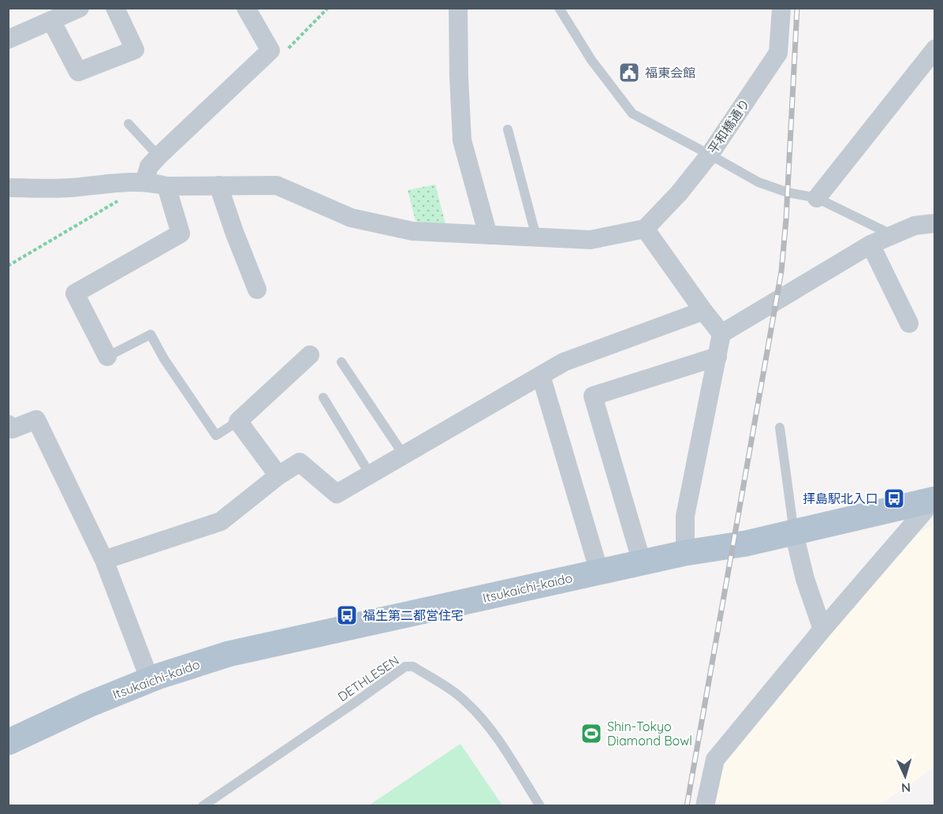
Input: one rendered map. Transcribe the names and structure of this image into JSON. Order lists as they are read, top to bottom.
{
  "streets": {
    "main road": ["Itsukaichi-kaido"],
    "street": ["平和橋通り"],
    "lane": ["DETHLESEN"]
  },
  "places": {
    "public building": ["福東会館"],
    "bus stop": ["拝島駅北入口", "福生第二都営住宅"],
    "sports": ["Shin-Tokyo Diamond Bowl"]
  },
  "north": "bottom"
}
